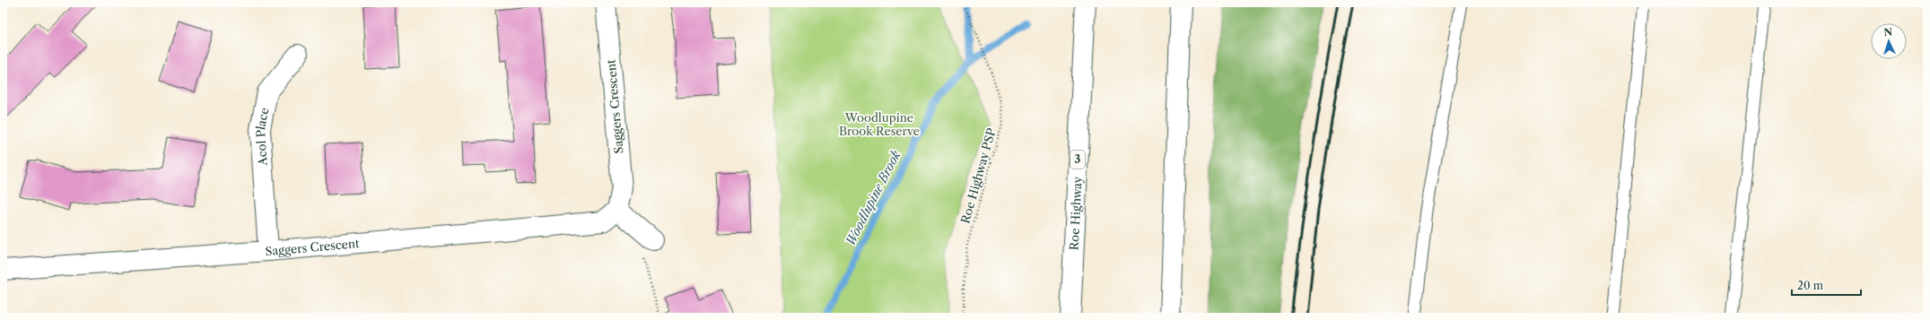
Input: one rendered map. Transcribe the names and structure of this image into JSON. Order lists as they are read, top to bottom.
{
  "streets": {
    "main road": [
      "Saggers Crescent",
      "Acol Place",
      "3",
      "Roe Highway"
    ],
    "path": ["Roe Highway PSP"]
  },
  "crossings": [
    ["Saggers Crescent", "Acol Place"]
  ],
  "water": ["Woodlupine Brook"],
  "parks": ["Woodlupine Brook Reserve"],
  "scale_bar": "20 m",
  "north": "top"
}
